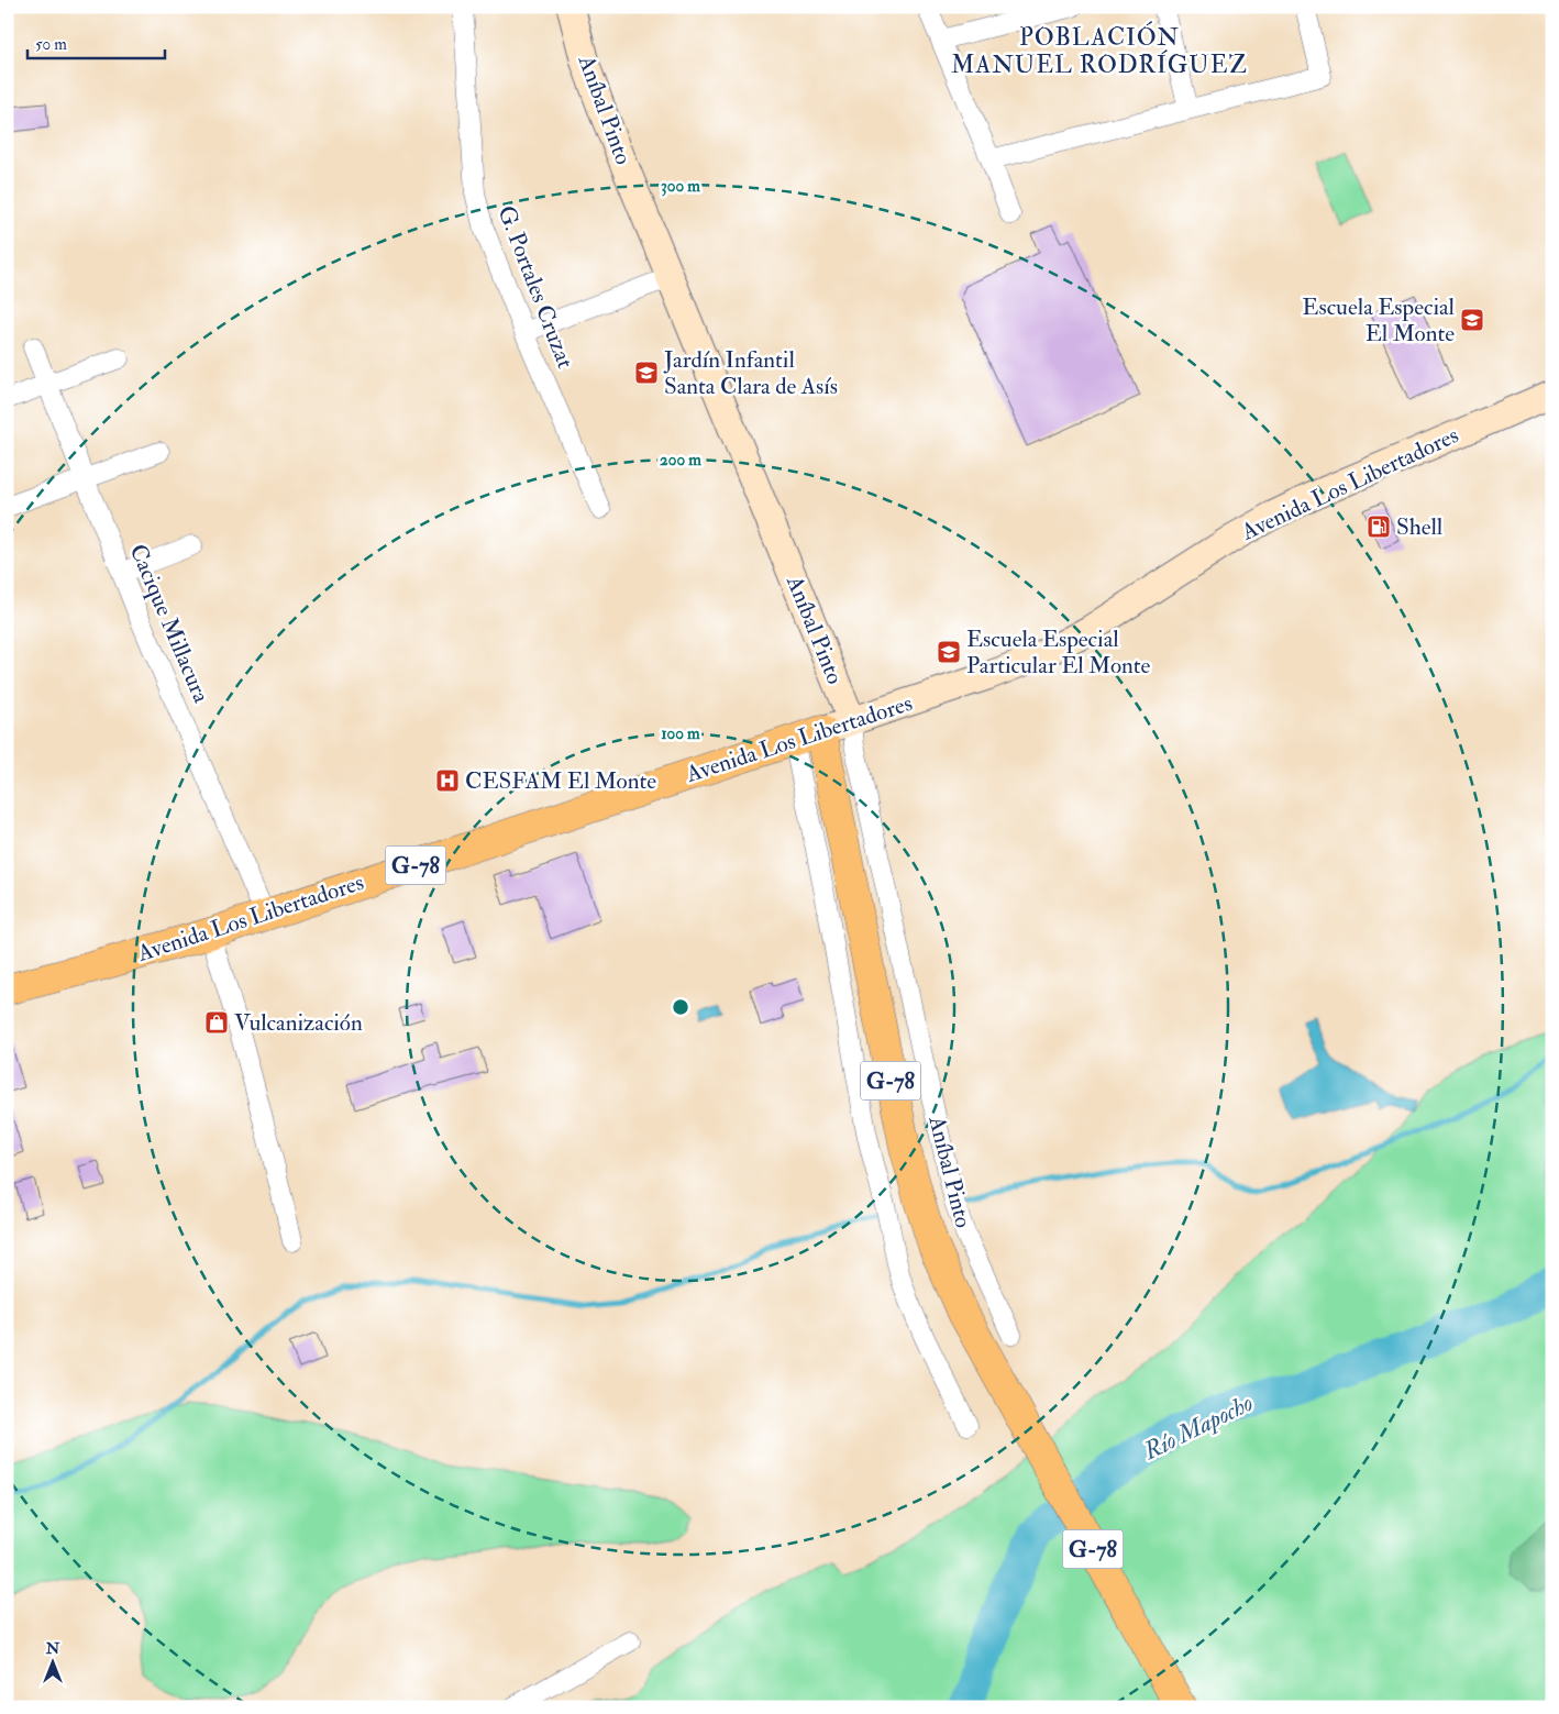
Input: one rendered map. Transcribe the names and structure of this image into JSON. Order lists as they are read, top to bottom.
{
  "streets": {
    "main road": ["Aníbal Pinto", "Avenida Los Libertadores", "G-78"],
    "street": ["G. Portales Cruzat", "Cacique Millacura"]
  },
  "crossings": [
    ["Aníbal Pinto", "Avenida Los Libertadores"],
    ["Avenida Los Libertadores", "Cacique Millacura"]
  ],
  "districts": ["POBLACIÓN MANUEL RODRÍGUEZ"],
  "water": ["Río Mapocho"],
  "places": {
    "school or university": ["Escuela Especial El Monte", "Jardín Infantil Santa Clara de Asís", "Escuela Especial Particular El Monte"],
    "fuel station": ["Shell"],
    "hospital": ["CESFAM El Monte"],
    "shop": ["Vulcanización"]
  },
  "scale_bar": "50 m",
  "north": "top",
  "rings": ["300 m", "200 m", "100 m"]
}
